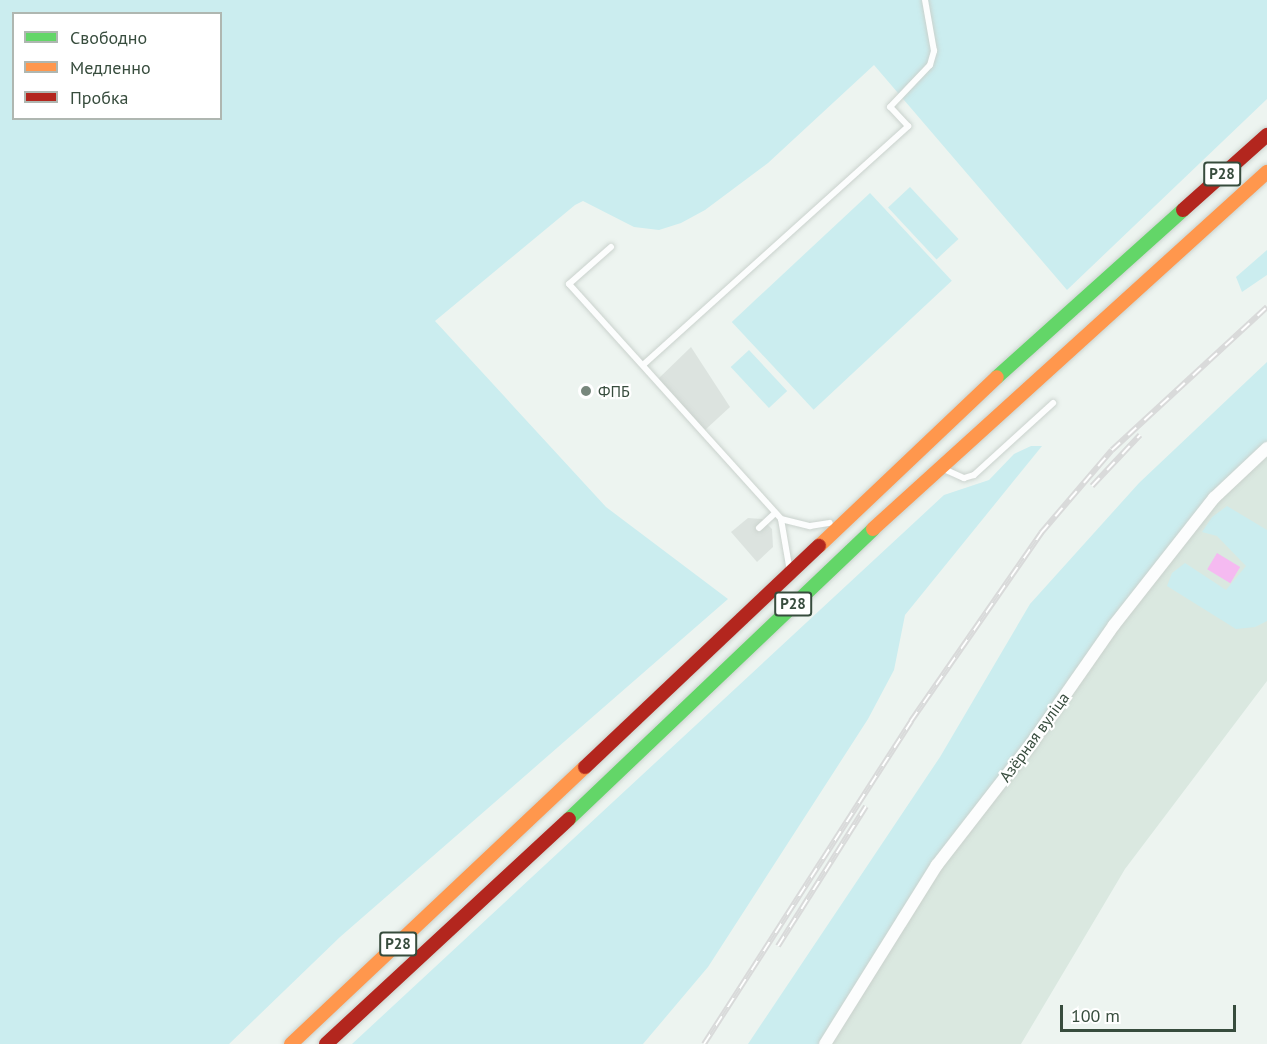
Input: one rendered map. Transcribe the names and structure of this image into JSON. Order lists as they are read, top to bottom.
{
  "streets": {
    "highway": ["Р28"],
    "street": ["Азёрная вуліца"]
  },
  "places": ["ФПБ"],
  "legend": ["Свободно", "Медленно", "Пробка"],
  "scale_bar": "100 m"
}
